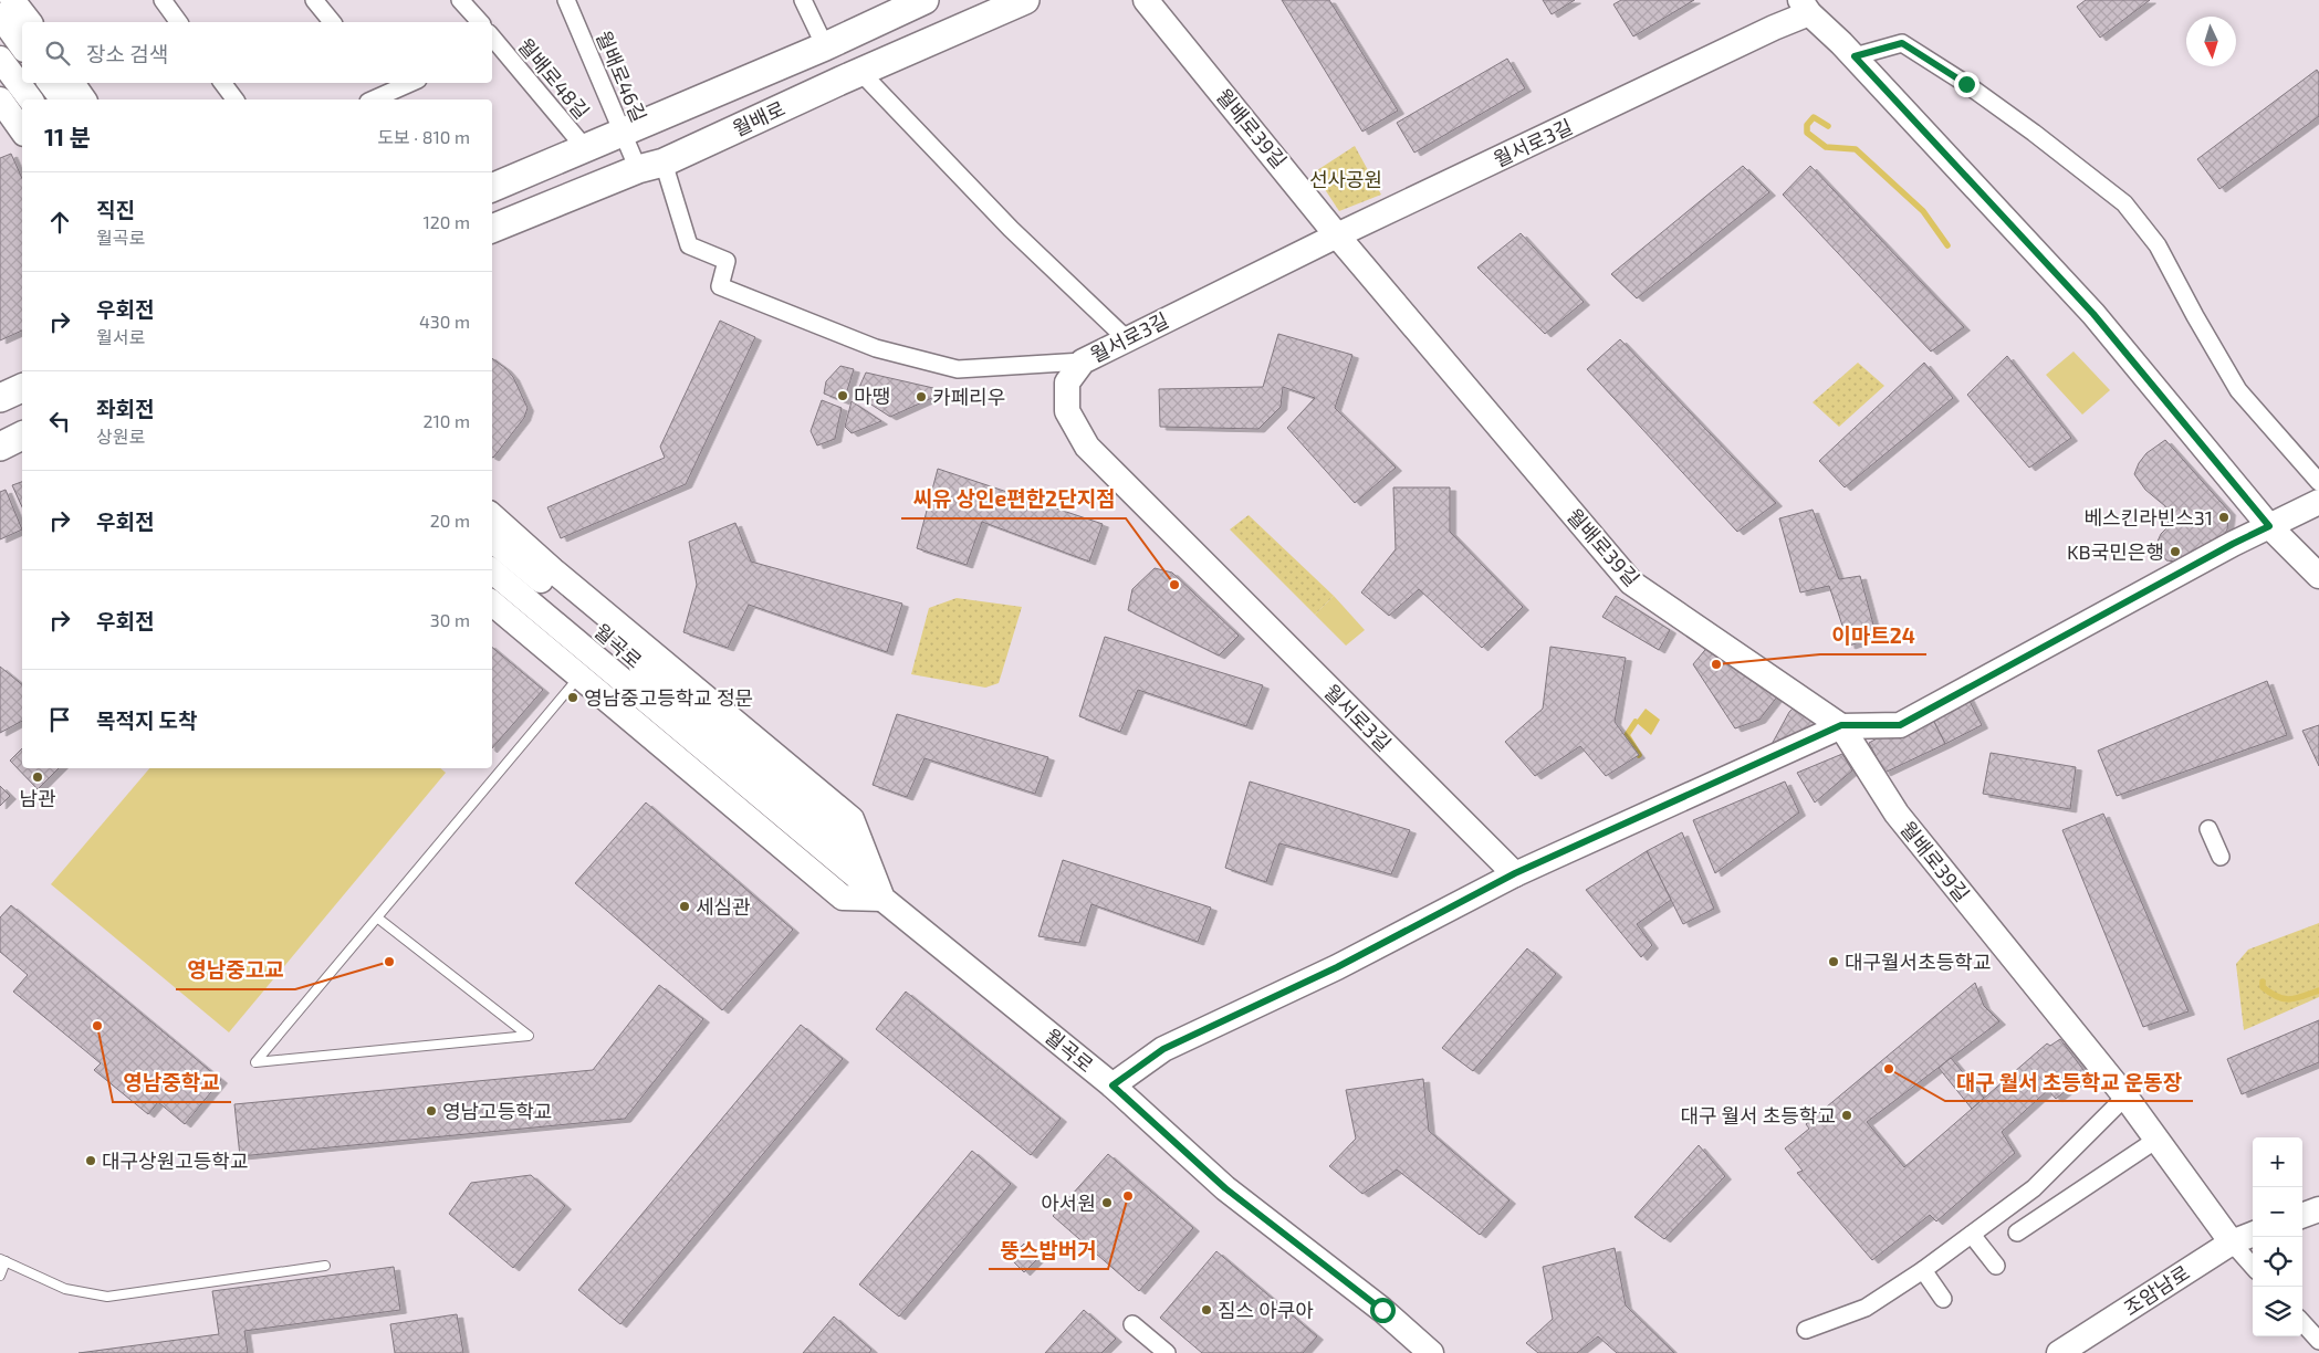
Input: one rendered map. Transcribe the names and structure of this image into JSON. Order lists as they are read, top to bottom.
{
  "streets": {
    "main road": ["월배로"],
    "street": [
      "월배로46길",
      "월배로48길",
      "월배로39길",
      "월서로3길",
      "월곡로",
      "조암남로"
    ]
  },
  "crossings": [
    ["월배로46길", "월배로"],
    ["월배로46길", "월서로3길"],
    ["월배로48길", "월배로"],
    ["월배로39길", "월서로3길"],
    ["월배로39길", "조암남로"]
  ],
  "parks": ["선사공원"],
  "places": [
    "마땡",
    "카페리우",
    "베스킨라빈스31",
    "KB국민은행",
    "씨유 상인e편한2단지점",
    "이마트24",
    "영남중고등학교 정문",
    "남관",
    "세심관",
    "영남중고교",
    "대구월서초등학교",
    "영남중학교",
    "대구 월서 초등학교 운동장",
    "영남고등학교",
    "대구 월서 초등학교",
    "대구상원고등학교",
    "뚱스밥버거",
    "아서원",
    "짐스 아쿠아"
  ],
  "north": "bottom",
  "page": {
    "search": "장소 검색",
    "heading": ["11 분", "도보 · 810 m"],
    "list": [
      ["직진", "월곡로", "120 m"],
      ["우회전", "월서로", "430 m"],
      ["좌회전", "상원로", "210 m"],
      ["우회전", "20 m"],
      ["우회전", "30 m"],
      "목적지 도착"
    ],
    "map_buttons": ["+", "−"]
  }
}
